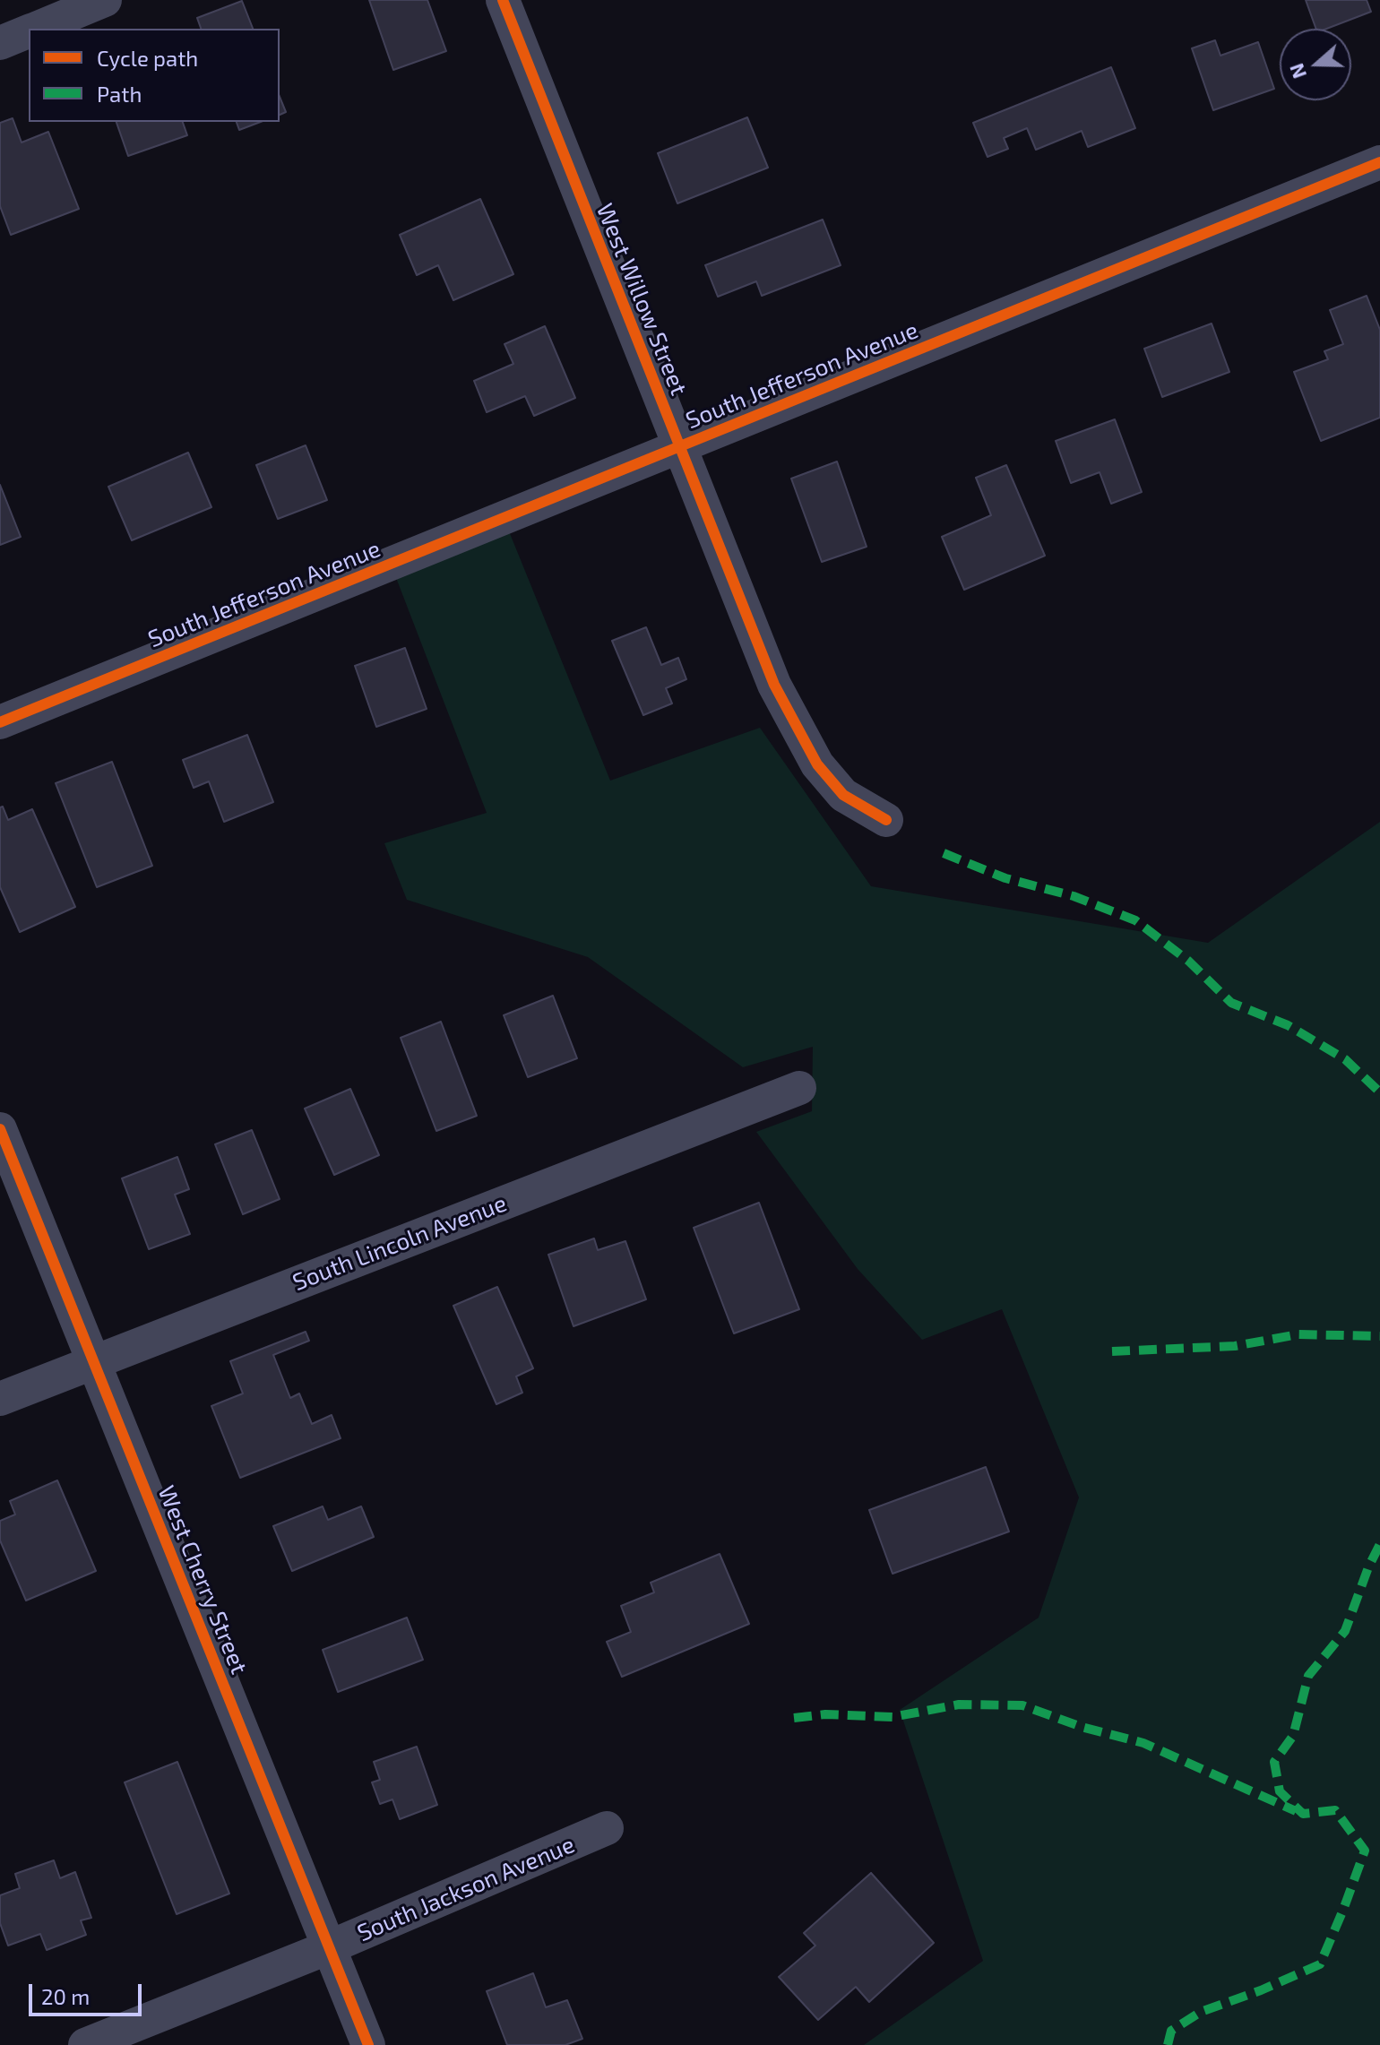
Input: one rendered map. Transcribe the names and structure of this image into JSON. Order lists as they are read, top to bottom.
{
  "streets": {
    "street": [
      "West Willow Street",
      "South Jefferson Avenue",
      "South Lincoln Avenue",
      "West Cherry Street",
      "South Jackson Avenue"
    ]
  },
  "crossings": [
    ["West Willow Street", "South Jefferson Avenue"],
    ["South Lincoln Avenue", "West Cherry Street"],
    ["West Cherry Street", "South Jackson Avenue"]
  ],
  "legend": ["Cycle path", "Path"],
  "scale_bar": "20 m",
  "north": "left"
}
